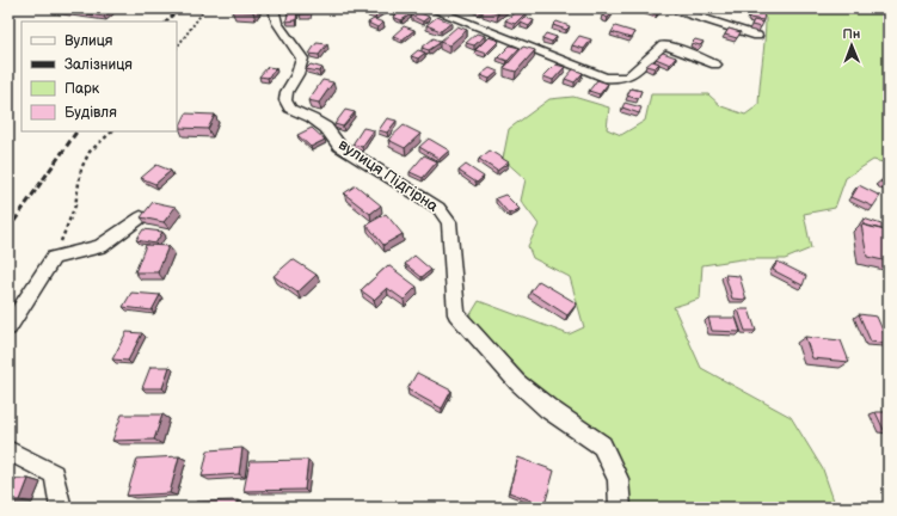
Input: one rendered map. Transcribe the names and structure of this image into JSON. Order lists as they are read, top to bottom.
{
  "streets": {
    "street": ["вулиця Підгірна"]
  },
  "legend": [
    "Вулиця",
    "Залізниця",
    "Парк",
    "Будівля"
  ],
  "north": "top"
}
